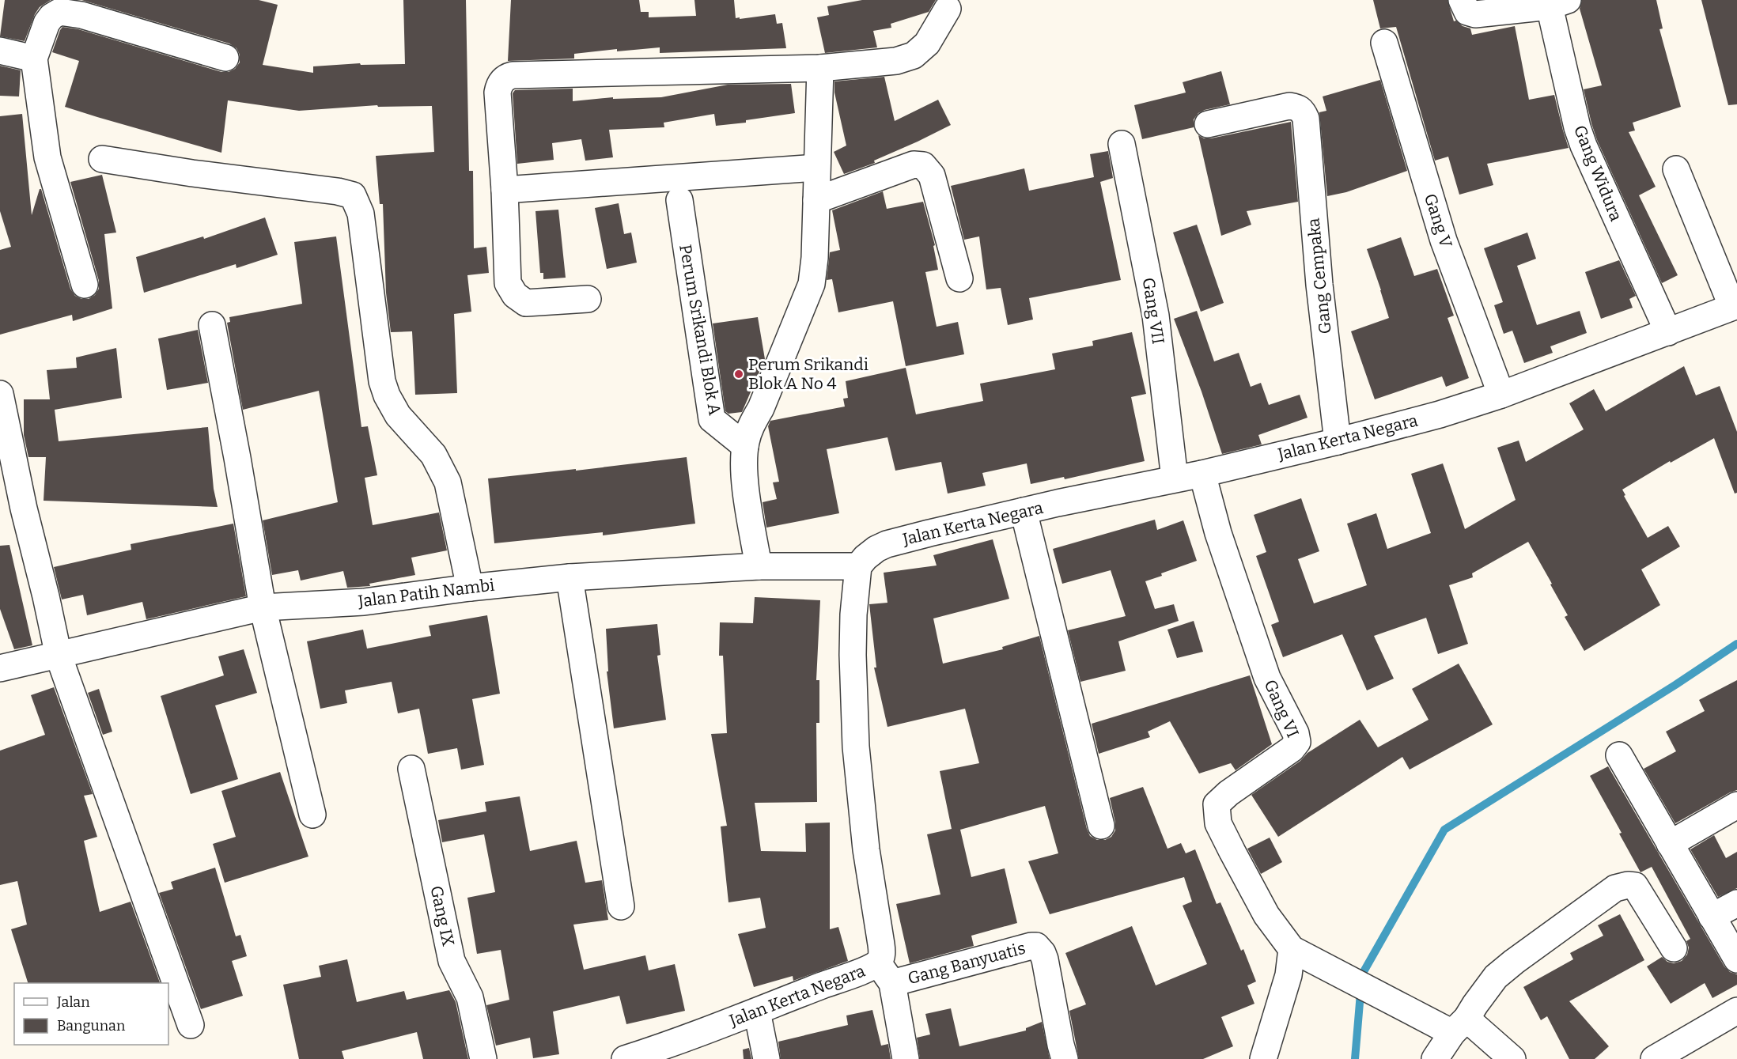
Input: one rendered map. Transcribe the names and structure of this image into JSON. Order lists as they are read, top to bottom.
{
  "streets": {
    "street": [
      "Gang Widura",
      "Gang V",
      "Gang Cempaka",
      "Gang VII",
      "Perum Srikandi Blok A",
      "Jalan Kerta Negara",
      "Jalan Patih Nambi",
      "Gang VI",
      "Gang IX",
      "Gang Banyuatis"
    ]
  },
  "crossings": [
    ["Gang Widura", "Jalan Kerta Negara"],
    ["Gang V", "Jalan Kerta Negara"],
    ["Gang Cempaka", "Jalan Kerta Negara"],
    ["Gang VII", "Jalan Kerta Negara"],
    ["Jalan Kerta Negara", "Jalan Patih Nambi"],
    ["Jalan Kerta Negara", "Gang VI"]
  ],
  "places": ["Perum Srikandi Blok A No 4"],
  "legend": ["Jalan", "Bangunan"]
}
